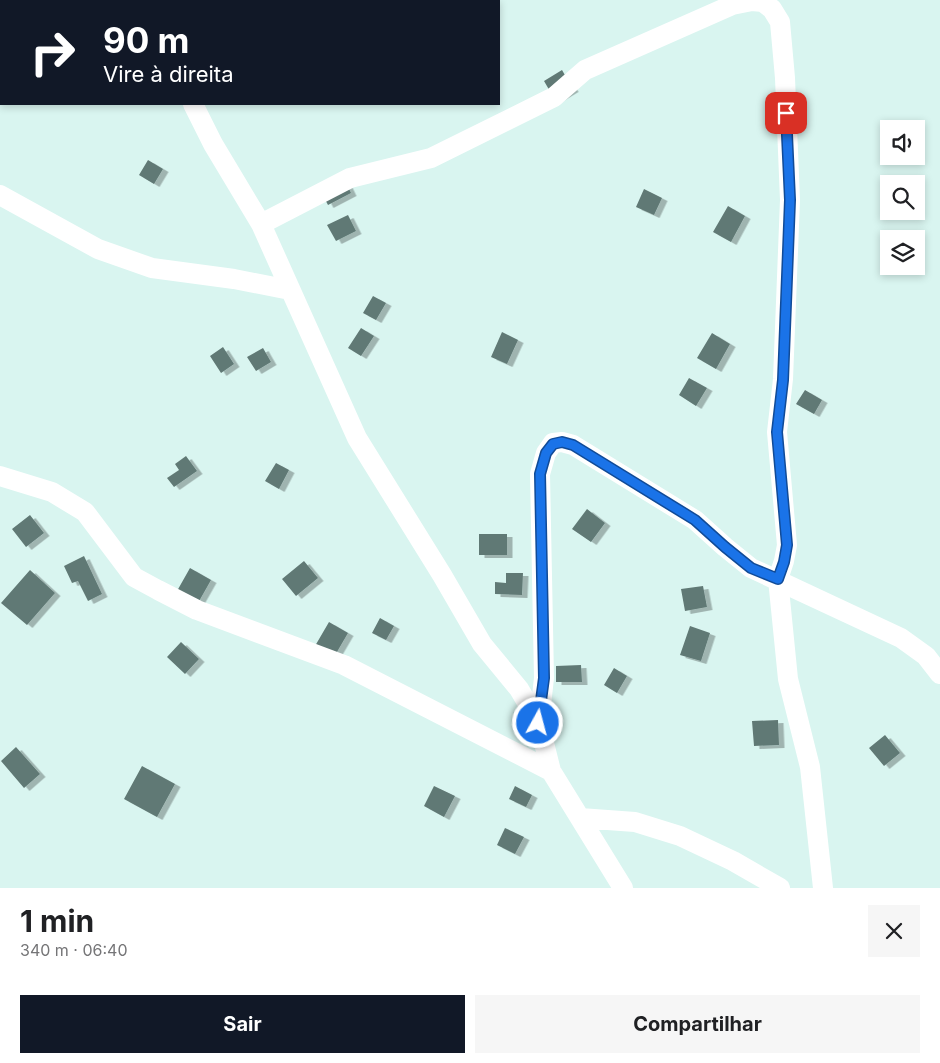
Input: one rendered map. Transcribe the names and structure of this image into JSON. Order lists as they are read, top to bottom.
{
  "page": {
    "turn": ["90 m", "Vire à direita"],
    "heading": ["1 min", "340 m · 06:40"],
    "buttons": ["Sair", "Compartilhar"]
  }
}
